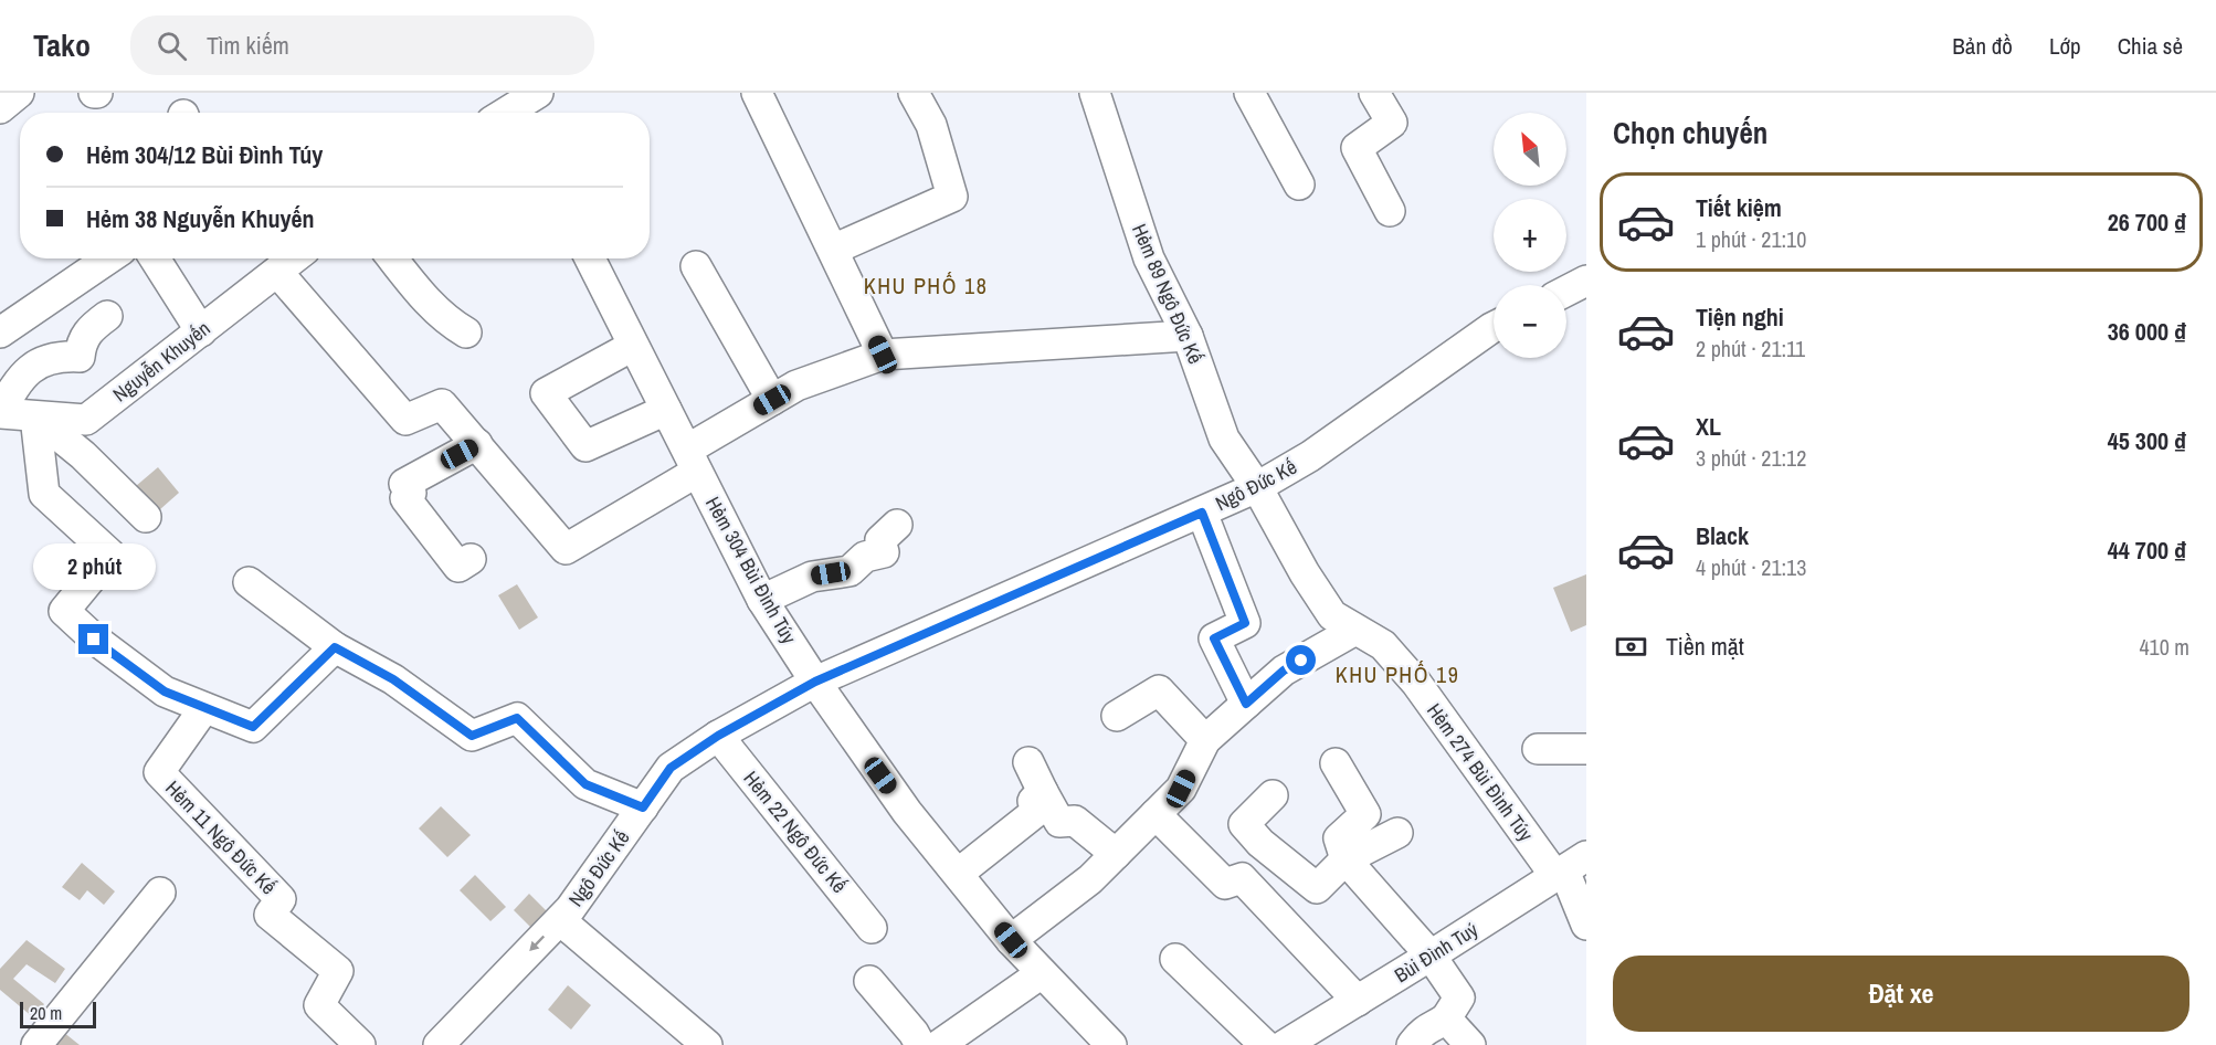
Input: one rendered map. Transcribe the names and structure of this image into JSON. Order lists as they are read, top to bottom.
{
  "streets": {
    "street": [
      "Hẻm 89 Ngô Đức Kế",
      "Nguyễn Khuyến",
      "Ngô Đức Kế",
      "Hẻm 304 Bùi Đình Túy",
      "Hẻm 274 Bùi Đình Túy",
      "Hẻm 22 Ngô Đức Kế",
      "Hẻm 11 Ngô Đức Kế",
      "Bùi Đình Tuý"
    ]
  },
  "crossings": [
    ["Hẻm 89 Ngô Đức Kế", "Ngô Đức Kế"],
    ["Hẻm 89 Ngô Đức Kế", "Hẻm 274 Bùi Đình Túy"],
    ["Ngô Đức Kế", "Hẻm 304 Bùi Đình Túy"],
    ["Ngô Đức Kế", "Hẻm 274 Bùi Đình Túy"],
    ["Ngô Đức Kế", "Hẻm 22 Ngô Đức Kế"],
    ["Hẻm 274 Bùi Đình Túy", "Bùi Đình Tuý"]
  ],
  "districts": ["KHU PHỐ 18", "KHU PHỐ 19"],
  "scale_bar": "20 m",
  "north": "top left",
  "page": {
    "header": "Tako",
    "search": "Tìm kiếm",
    "nav": ["Bản đồ", "Lớp", "Chia sẻ"],
    "heading": "Chọn chuyến",
    "map_buttons": ["+", "−"],
    "banner": ["Hẻm 304/12 Bùi Đình Túy", "Hẻm 38 Nguyễn Khuyến"],
    "list": [
      {
        "name": "Tiết kiệm",
        "note": "1 phút · 21:10",
        "value": "26 700 ₫"
      },
      {
        "name": "Tiện nghi",
        "note": "2 phút · 21:11",
        "value": "36 000 ₫"
      },
      {
        "name": "XL",
        "note": "3 phút · 21:12",
        "value": "45 300 ₫"
      },
      {
        "name": "Black",
        "note": "4 phút · 21:13",
        "value": "44 700 ₫"
      }
    ],
    "bubble": "2 phút",
    "pay": ["Tiền mặt", "410 m"],
    "buttons": "Đặt xe",
    "scale": "20 m"
  }
}
